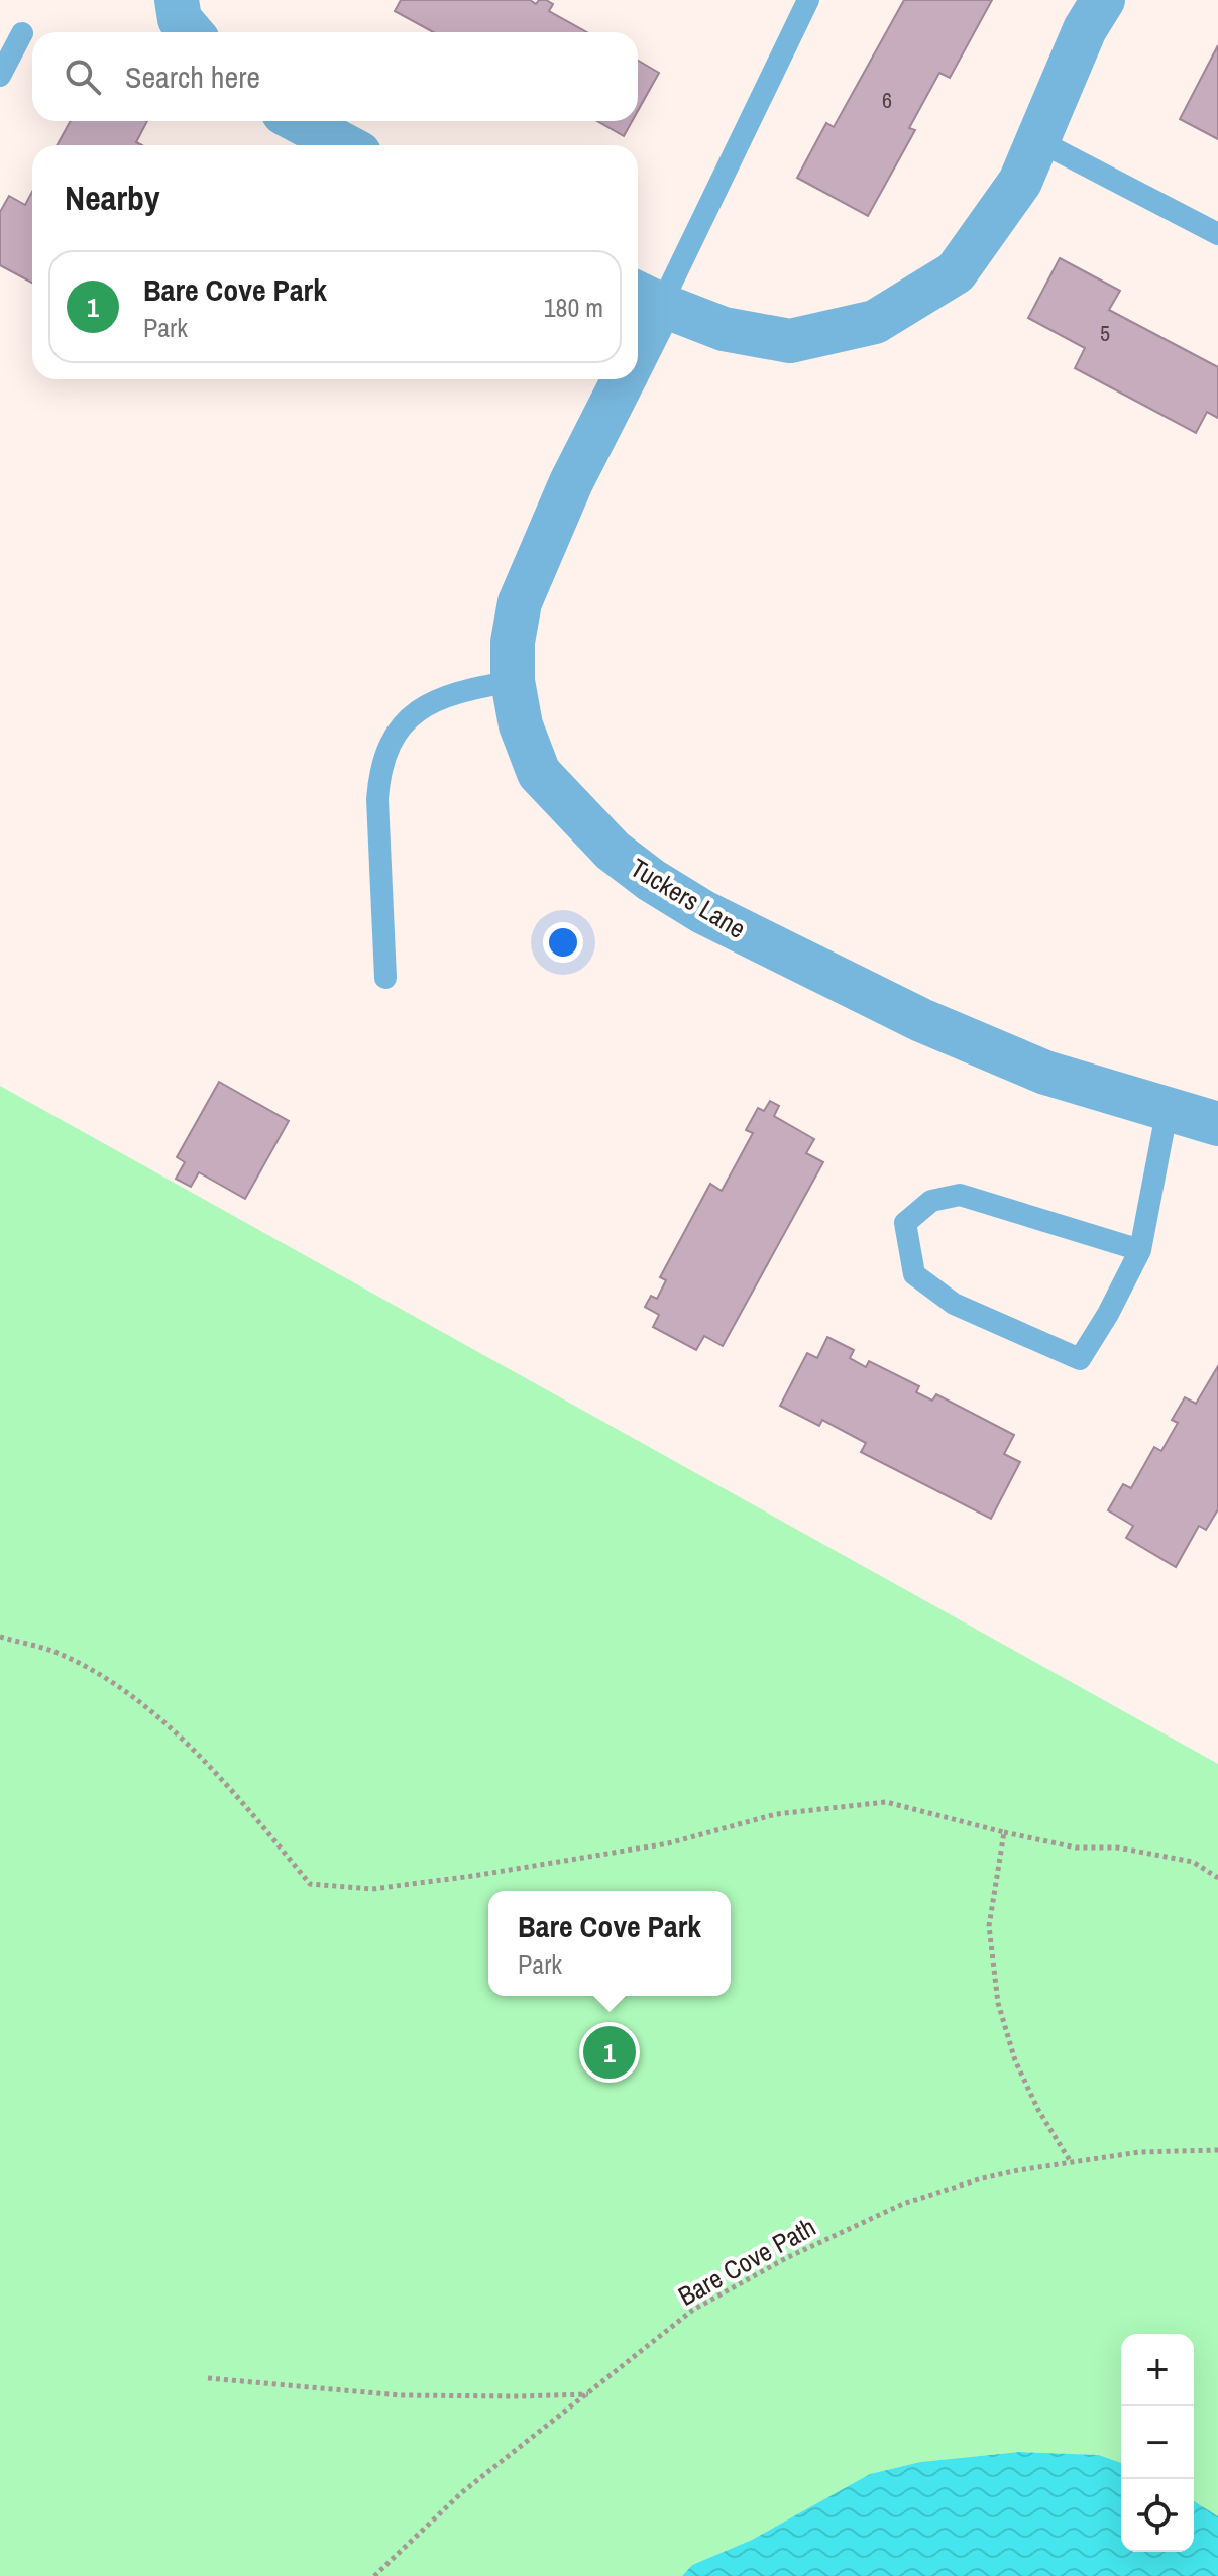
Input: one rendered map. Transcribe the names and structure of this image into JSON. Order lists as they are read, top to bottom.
{
  "streets": {
    "street": ["Tuckers Lane"],
    "path": ["Bare Cove Path"]
  },
  "house_numbers": ["6", "5"],
  "page": {
    "search": "Search here",
    "heading": "Nearby",
    "list": [
      {
        "mark": "1",
        "name": "Bare Cove Park",
        "note": "Park",
        "value": "180 m"
      }
    ],
    "popup": ["Bare Cove Park", "Park"],
    "pins": "1",
    "map_buttons": ["+", "−"]
  }
}
